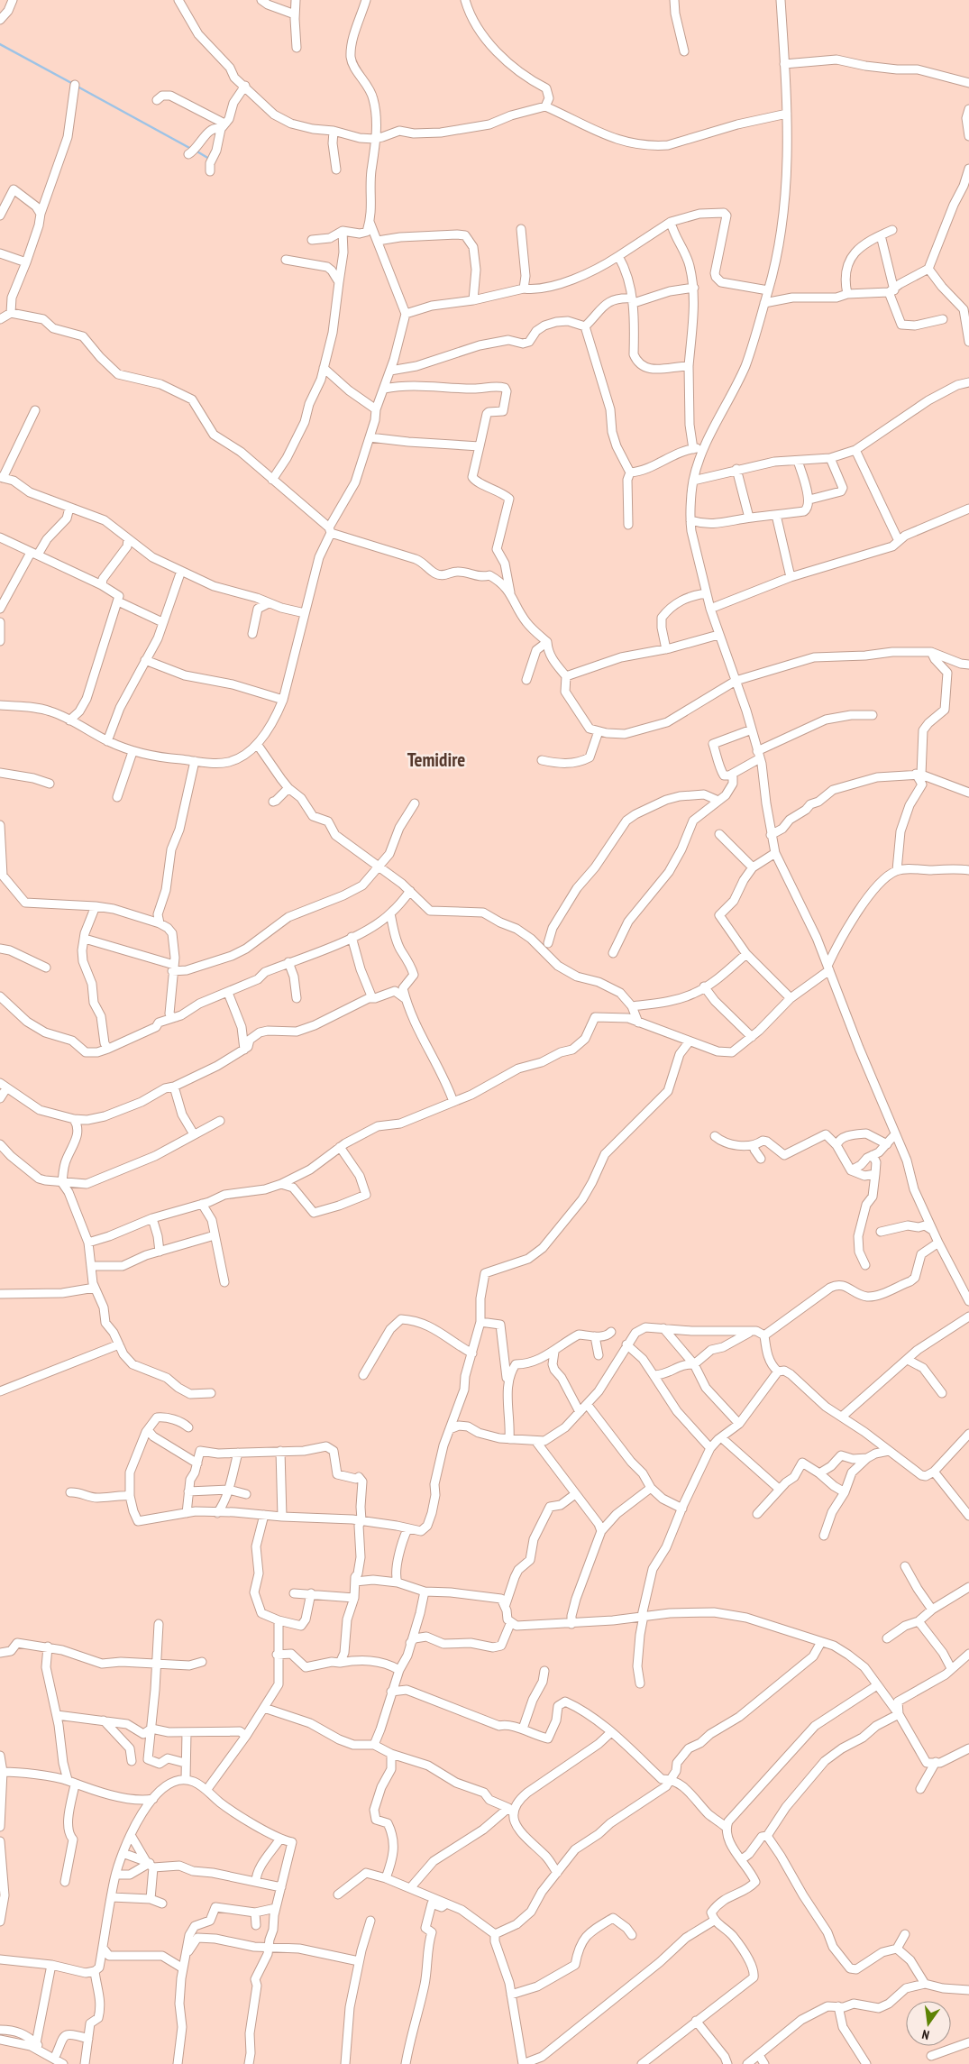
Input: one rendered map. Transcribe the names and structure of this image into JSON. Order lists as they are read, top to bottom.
{
  "districts": ["Temidire"],
  "north": "bottom"
}
